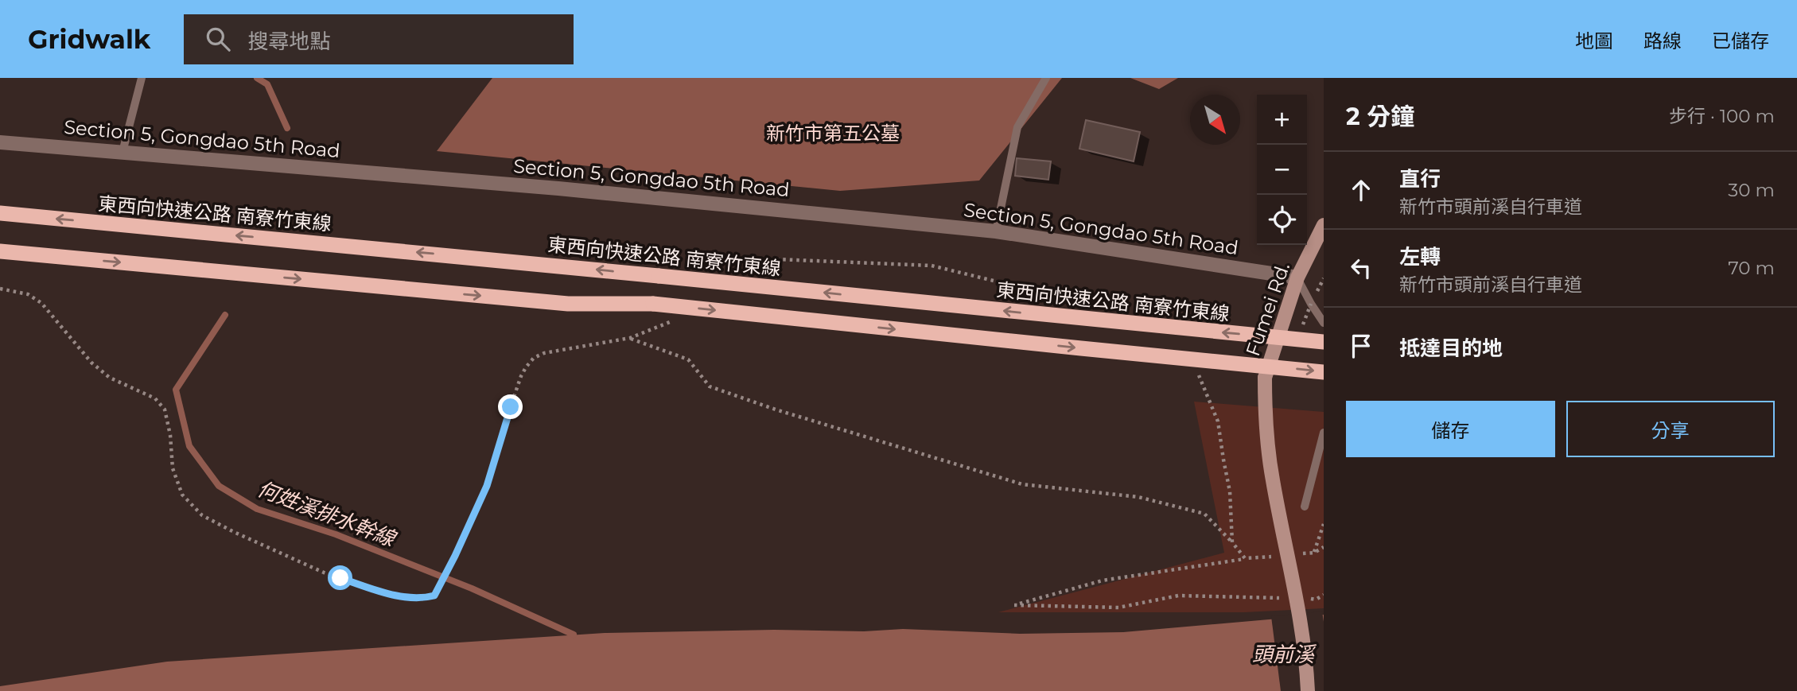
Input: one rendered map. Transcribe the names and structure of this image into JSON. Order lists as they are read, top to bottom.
{
  "streets": {
    "highway": ["東西向快速公路 南寮竹東線"],
    "main road": ["Fumei Rd."],
    "street": ["Section 5, Gongdao 5th Road"]
  },
  "crossings": [
    ["Section 5, Gongdao 5th Road", "Fumei Rd."]
  ],
  "water": ["何姓溪排水幹線", "頭前溪"],
  "parks": ["新竹市第五公墓"],
  "north": "bottom right",
  "page": {
    "header": "Gridwalk",
    "search": "搜尋地點",
    "nav": ["地圖", "路線", "已儲存"],
    "heading": ["2 分鐘", "步行 · 100 m"],
    "map_buttons": ["+", "−"],
    "list": [
      ["直行", "新竹市頭前溪自行車道", "30 m"],
      ["左轉", "新竹市頭前溪自行車道", "70 m"],
      "抵達目的地"
    ],
    "buttons": ["儲存", "分享"]
  }
}
